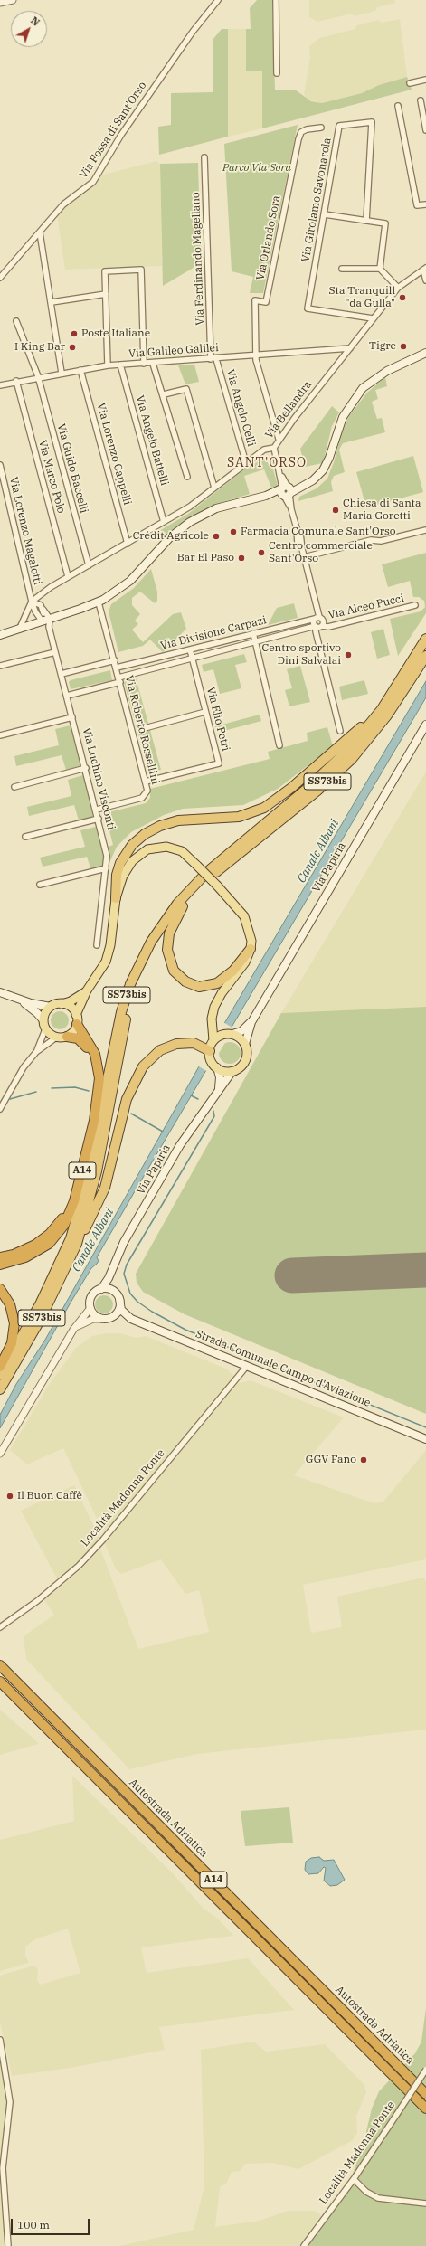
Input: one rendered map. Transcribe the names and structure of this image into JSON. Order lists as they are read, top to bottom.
{
  "streets": {
    "highway": ["SS73bis", "A14", "Autostrada Adriatica"],
    "main road": ["Via Papiria", "Strada Comunale Campo d'Aviazione"],
    "street": [
      "Via Fossa di Sant'Orso",
      "Via Girolamo Savonarola",
      "Via Orlando Sora",
      "Via Ferdinando Magellano",
      "Via Galileo Galilei",
      "Via Angelo Celli",
      "Via Bellandra",
      "Via Angelo Battelli",
      "Via Lorenzo Cappelli",
      "Via Guido Baccelli",
      "Via Marco Polo",
      "Via Lorenzo Magalotti",
      "Via Alceo Pucci",
      "Via Divisione Carpazi",
      "Via Elio Petri",
      "Via Roberto Rossellini",
      "Via Luchino Visconti",
      "Località Madonna Ponte"
    ]
  },
  "crossings": [
    ["Via Girolamo Savonarola", "Via Bellandra"],
    ["Via Orlando Sora", "Via Galileo Galilei"],
    ["Via Ferdinando Magellano", "Via Galileo Galilei"],
    ["Via Ferdinando Magellano", "Via Angelo Celli"],
    ["Via Galileo Galilei", "Via Angelo Celli"],
    ["Via Galileo Galilei", "Via Bellandra"],
    ["Via Galileo Galilei", "Via Angelo Battelli"],
    ["Via Galileo Galilei", "Via Lorenzo Cappelli"],
    ["Via Galileo Galilei", "Via Guido Baccelli"],
    ["Via Galileo Galilei", "Via Marco Polo"],
    ["Via Angelo Celli", "Via Bellandra"],
    ["Via Bellandra", "Via Angelo Battelli"],
    ["Via Bellandra", "Via Lorenzo Cappelli"],
    ["Via Bellandra", "Via Guido Baccelli"],
    ["Via Bellandra", "Via Marco Polo"],
    ["Via Bellandra", "Via Lorenzo Magalotti"],
    ["Via Lorenzo Magalotti", "Via Luchino Visconti"],
    ["Via Alceo Pucci", "Via Divisione Carpazi"],
    ["Via Divisione Carpazi", "Via Elio Petri"],
    ["Via Divisione Carpazi", "Via Roberto Rossellini"],
    ["Via Elio Petri", "Via Roberto Rossellini"],
    ["Via Roberto Rossellini", "Via Luchino Visconti"],
    ["Via Papiria", "Strada Comunale Campo d'Aviazione"],
    ["Strada Comunale Campo d'Aviazione", "Località Madonna Ponte"]
  ],
  "districts": ["SANT'ORSO"],
  "water": ["Canale Albani"],
  "parks": ["Parco Via Sora"],
  "places": [
    "Sta Tranquill \"da Gulla\"",
    "Poste Italiane",
    "Tigre",
    "I King Bar",
    "Chiesa di Santa Maria Goretti",
    "Farmacia Comunale Sant'Orso",
    "Crédit Agricole",
    "Centro commerciale Sant'Orso",
    "Bar El Paso",
    "Centro sportivo Dini Salvalai",
    "GGV Fano",
    "Il Buon Caffè"
  ],
  "scale_bar": "100 m",
  "north": "top right"
}
